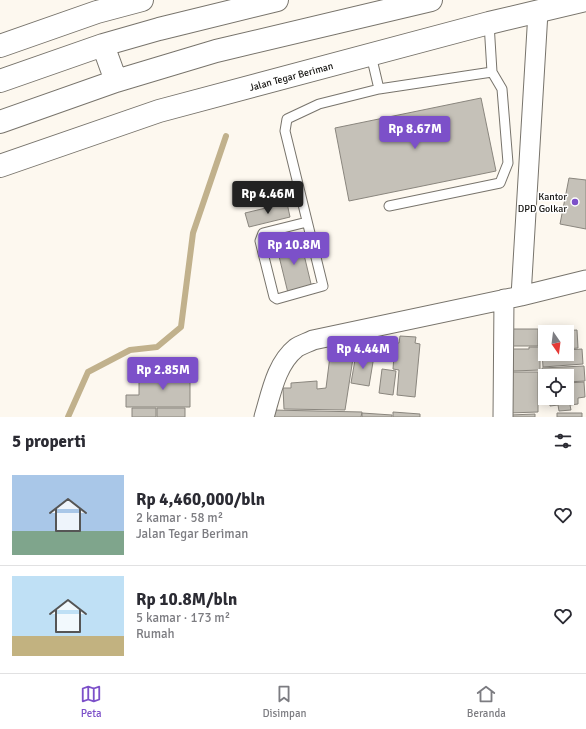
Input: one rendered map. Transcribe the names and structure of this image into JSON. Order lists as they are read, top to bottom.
{
  "streets": {
    "main road": ["Jalan Tegar Beriman"]
  },
  "places": ["Kantor DPD Golkar"],
  "north": "bottom",
  "page": {
    "price": [
      "Rp 8.67M",
      "Rp 4.46M",
      "Rp 10.8M",
      "Rp 4.44M",
      "Rp 2.85M"
    ],
    "heading": "5 properti",
    "list": [
      {
        "name": "Rp 4,460,000/bln",
        "note": "2 kamar · 58 m² · Jalan Tegar Beriman"
      },
      {
        "name": "Rp 10.8M/bln",
        "note": "5 kamar · 173 m² · Rumah"
      }
    ],
    "tabs": ["Peta", "Disimpan", "Beranda"]
  }
}
